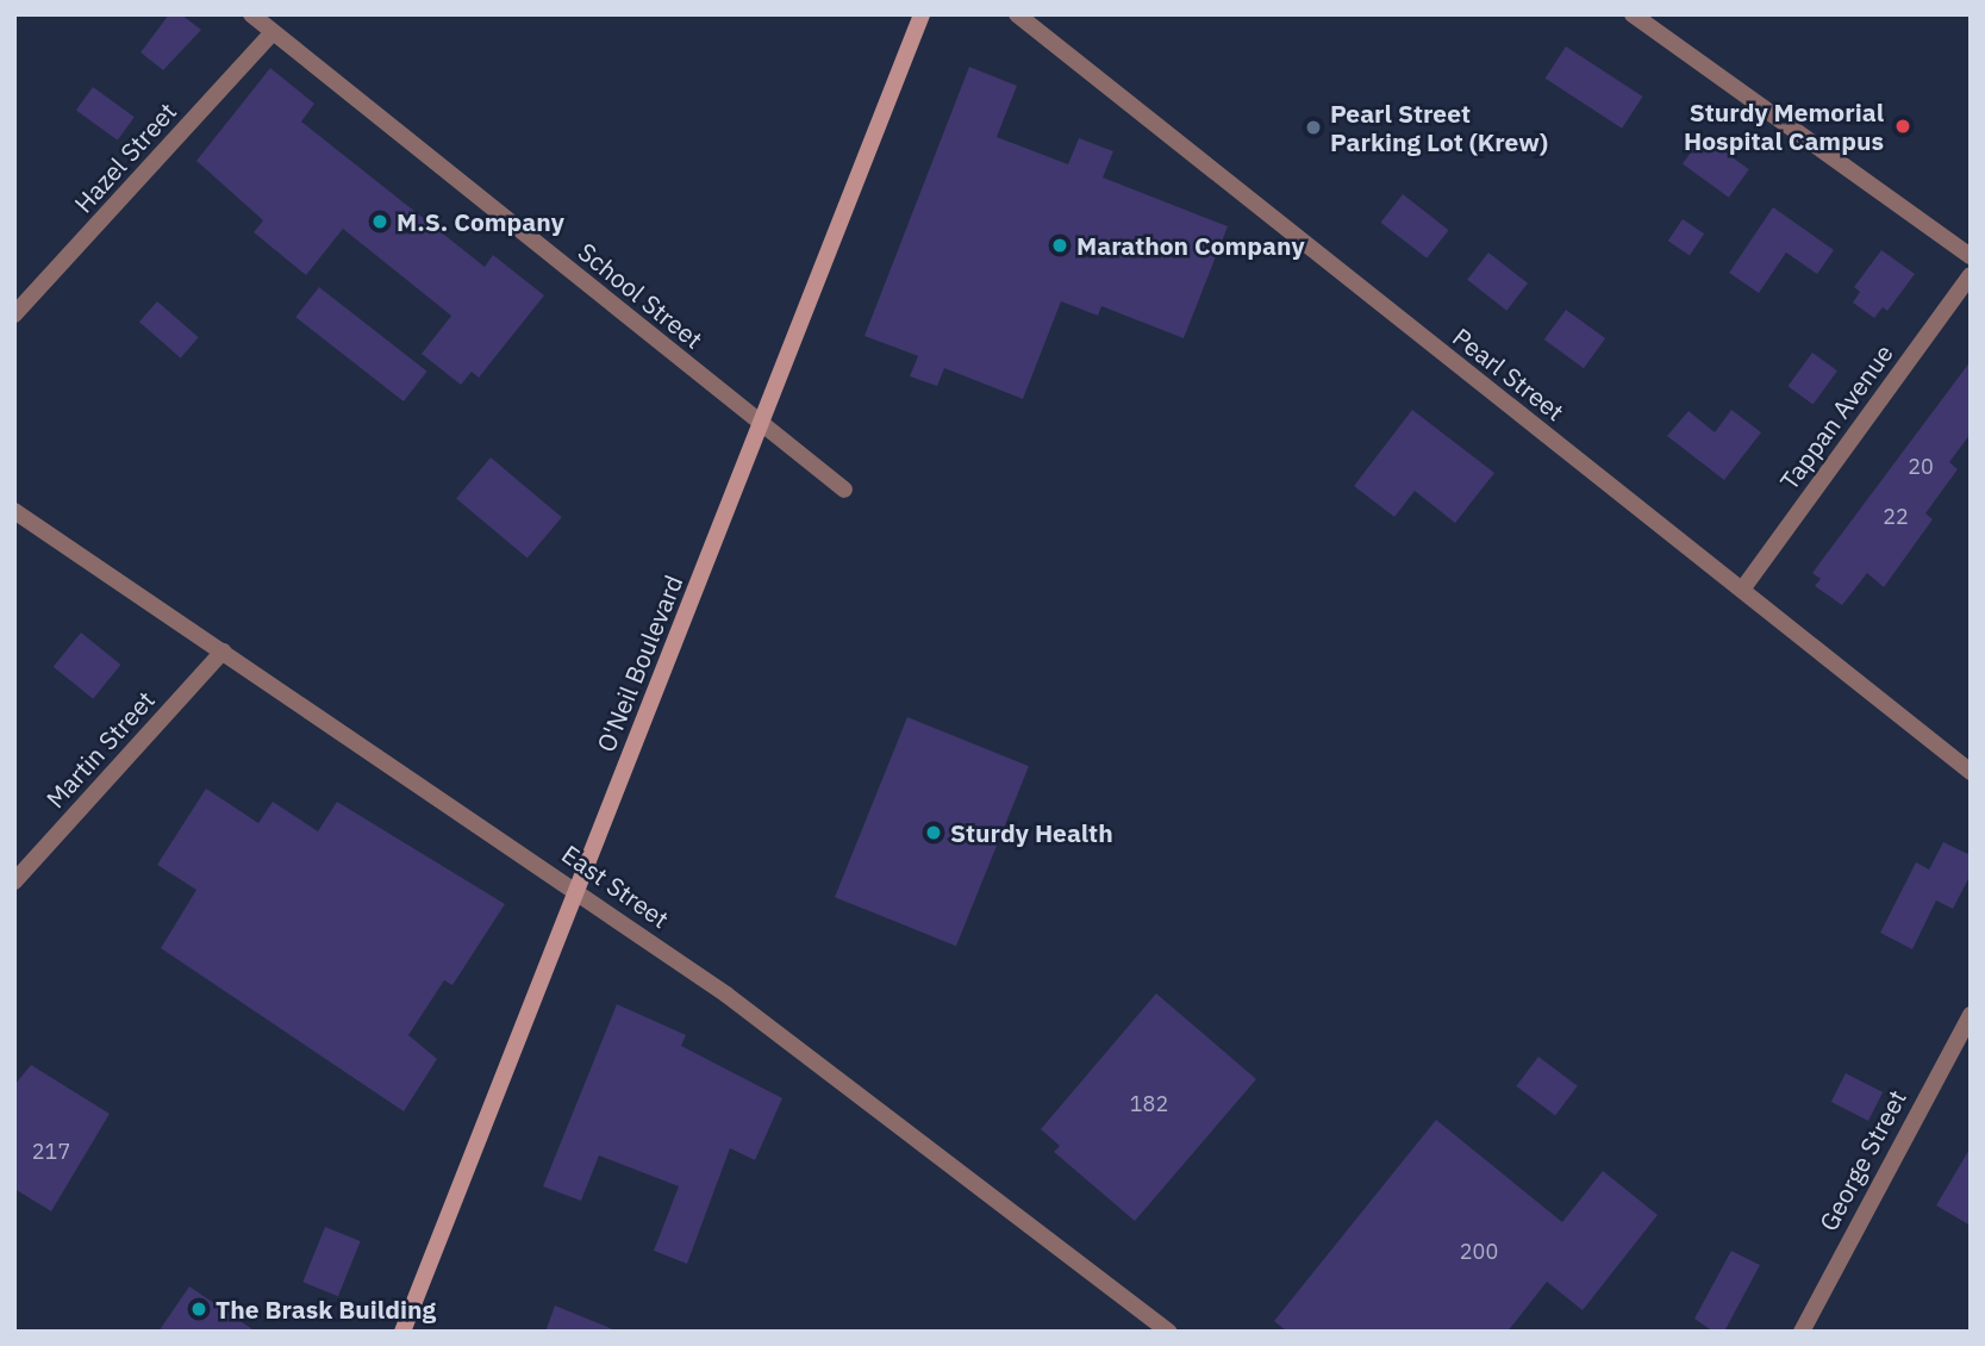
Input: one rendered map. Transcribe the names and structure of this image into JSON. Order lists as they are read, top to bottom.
{
  "streets": {
    "main road": ["O'Neil Boulevard"],
    "street": [
      "Hazel Street",
      "School Street",
      "Pearl Street",
      "Tappan Avenue",
      "Martin Street",
      "East Street",
      "George Street"
    ]
  },
  "crossings": [
    ["Hazel Street", "School Street"],
    ["School Street", "O'Neil Boulevard"],
    ["Pearl Street", "Tappan Avenue"],
    ["O'Neil Boulevard", "East Street"],
    ["Martin Street", "East Street"]
  ],
  "places": [
    "Sturdy Memorial Hospital Campus",
    "Pearl Street Parking Lot (Krew)",
    "M.S. Company",
    "Marathon Company",
    "Sturdy Health",
    "The Brask Building"
  ],
  "house_numbers": [
    "20",
    "22",
    "182",
    "217",
    "200"
  ]
}
